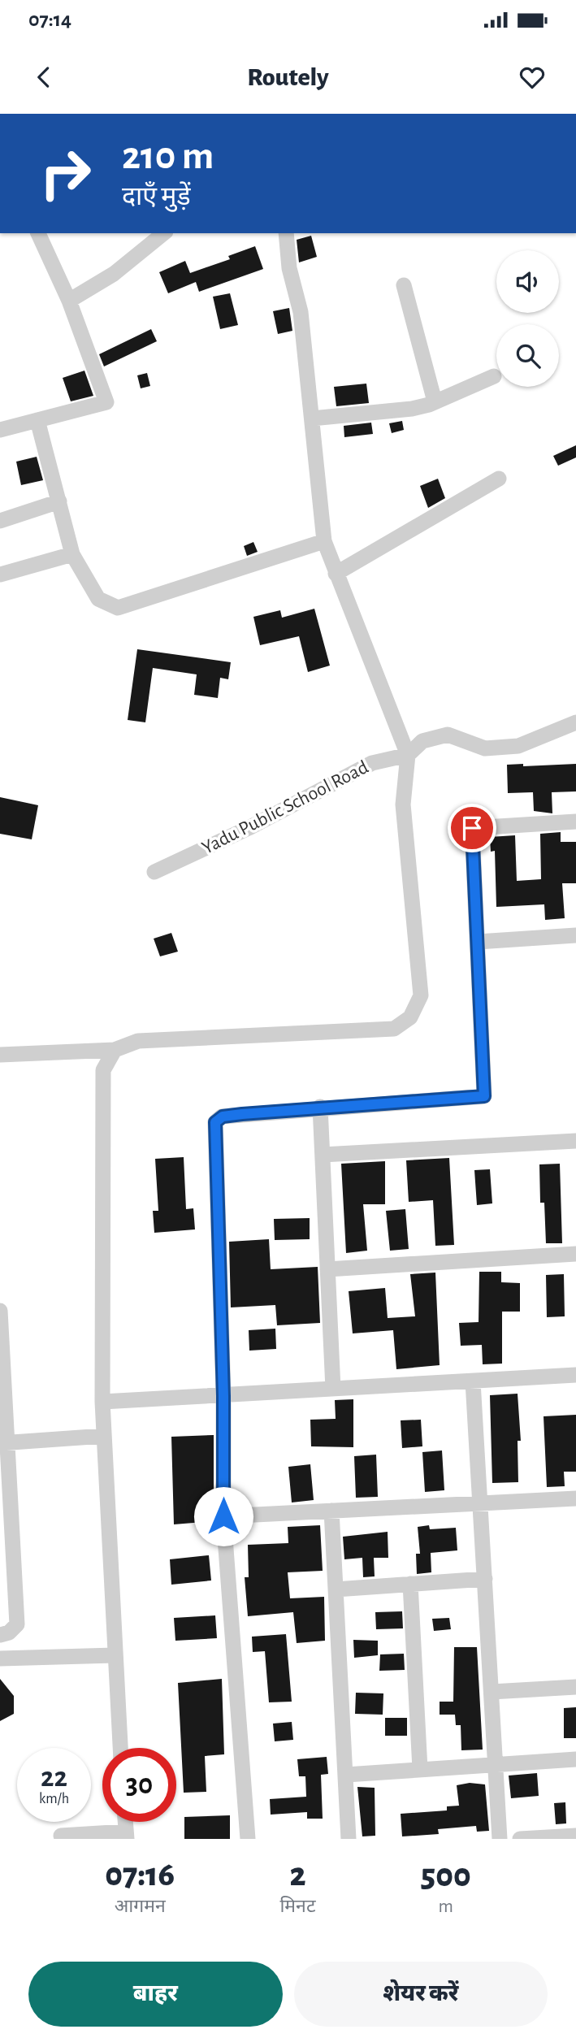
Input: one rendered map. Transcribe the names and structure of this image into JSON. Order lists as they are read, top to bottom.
{
  "streets": {
    "street": ["Yadu Public School Road"]
  },
  "page": {
    "status": "07:14",
    "header": "Routely",
    "turn": ["210 m", "दाएँ मुड़ें"],
    "speed": "22 km/h",
    "limit": "30",
    "eta": [
      "07:16",
      "आगमन",
      "2",
      "मिनट",
      "500",
      "m"
    ],
    "buttons": ["बाहर", "शेयर करें"]
  }
}
